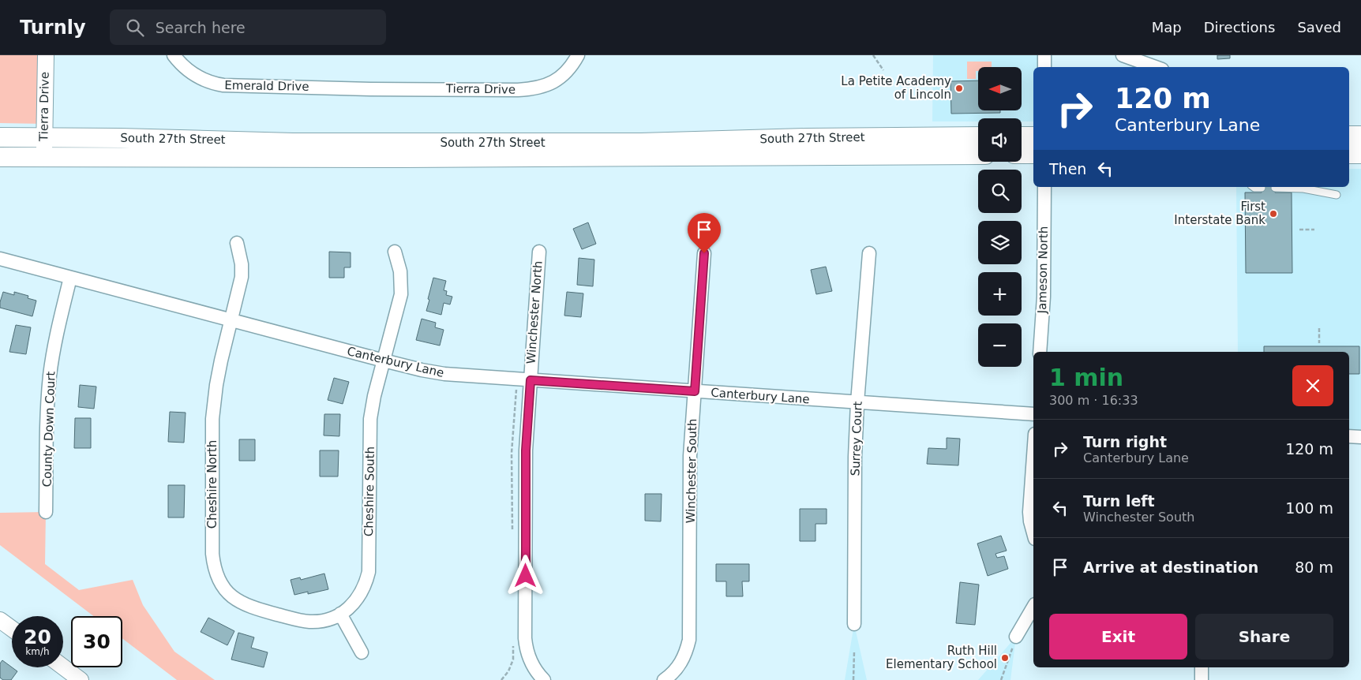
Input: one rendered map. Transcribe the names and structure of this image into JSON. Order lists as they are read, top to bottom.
{
  "streets": {
    "main road": ["South 27th Street"],
    "street": [
      "Emerald Drive",
      "Tierra Drive",
      "Jameson North",
      "Winchester North",
      "Canterbury Lane",
      "County Down Court",
      "Surrey Court",
      "Winchester South",
      "Cheshire North",
      "Cheshire South"
    ]
  },
  "crossings": [
    ["Emerald Drive", "Tierra Drive"],
    ["Tierra Drive", "South 27th Street"],
    ["Winchester North", "Canterbury Lane"],
    ["Canterbury Lane", "County Down Court"],
    ["Canterbury Lane", "Surrey Court"],
    ["Canterbury Lane", "Winchester South"],
    ["Canterbury Lane", "Cheshire North"],
    ["Canterbury Lane", "Cheshire South"],
    ["Cheshire North", "Cheshire South"]
  ],
  "places": ["La Petite Academy of Lincoln", "First Interstate Bank", "Ruth Hill Elementary School"],
  "north": "left",
  "page": {
    "header": "Turnly",
    "search": "Search here",
    "nav": ["Map", "Directions", "Saved"],
    "map_buttons": ["+", "−"],
    "turn": ["120 m", "Canterbury Lane"],
    "then": "Then",
    "heading": ["1 min", "300 m · 16:33"],
    "list": [
      {
        "name": "Turn right",
        "note": "Canterbury Lane",
        "value": "120 m"
      },
      {
        "name": "Turn left",
        "note": "Winchester South",
        "value": "100 m"
      },
      {
        "name": "Arrive at destination",
        "value": "80 m"
      }
    ],
    "buttons": ["Exit", "Share"],
    "speed": "20 km/h",
    "limit": "30"
  }
}
